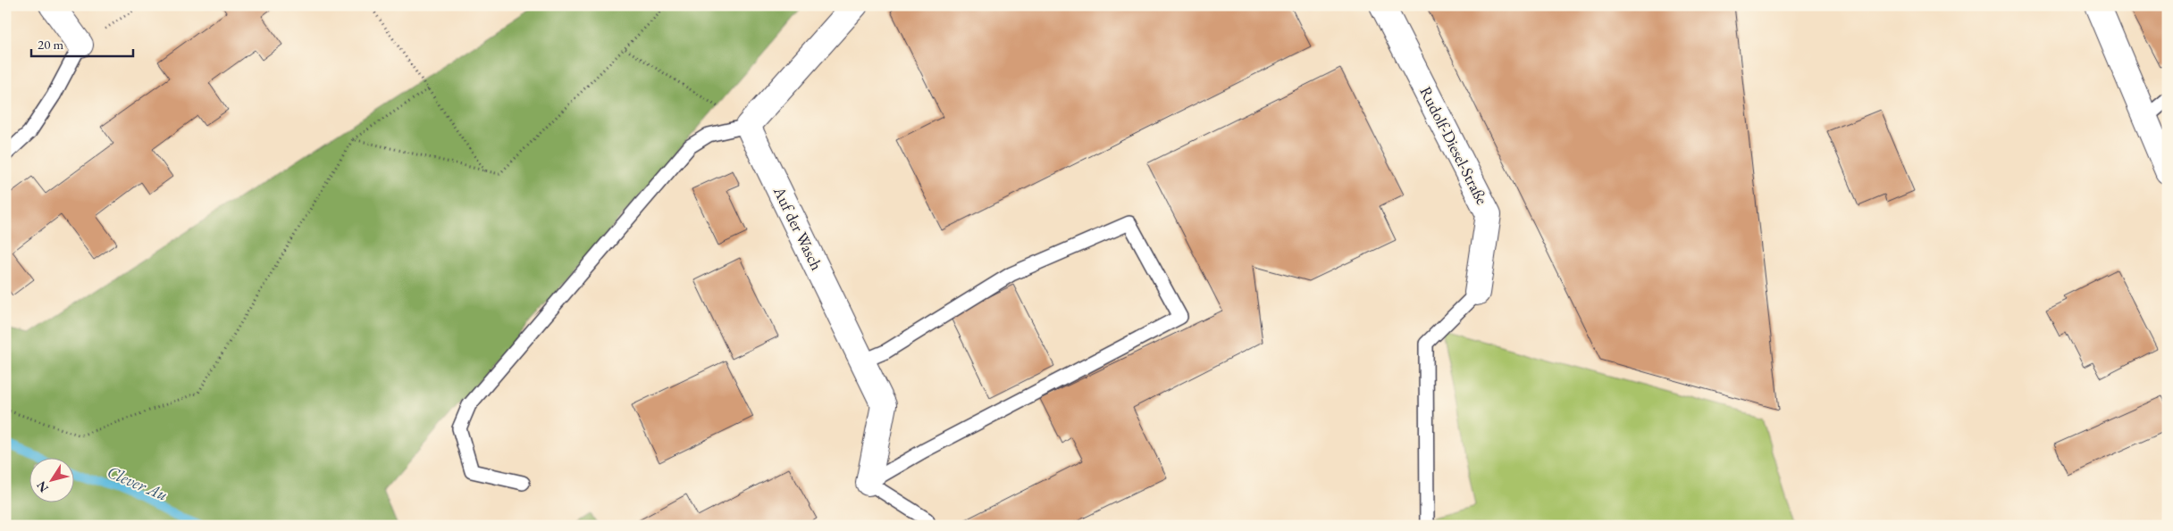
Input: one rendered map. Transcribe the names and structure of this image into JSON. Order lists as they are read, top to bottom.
{
  "streets": {
    "street": ["Rudolf-Diesel-Straße", "Auf der Wasch"]
  },
  "water": ["Clever Au"],
  "scale_bar": "20 m",
  "north": "bottom left"
}
